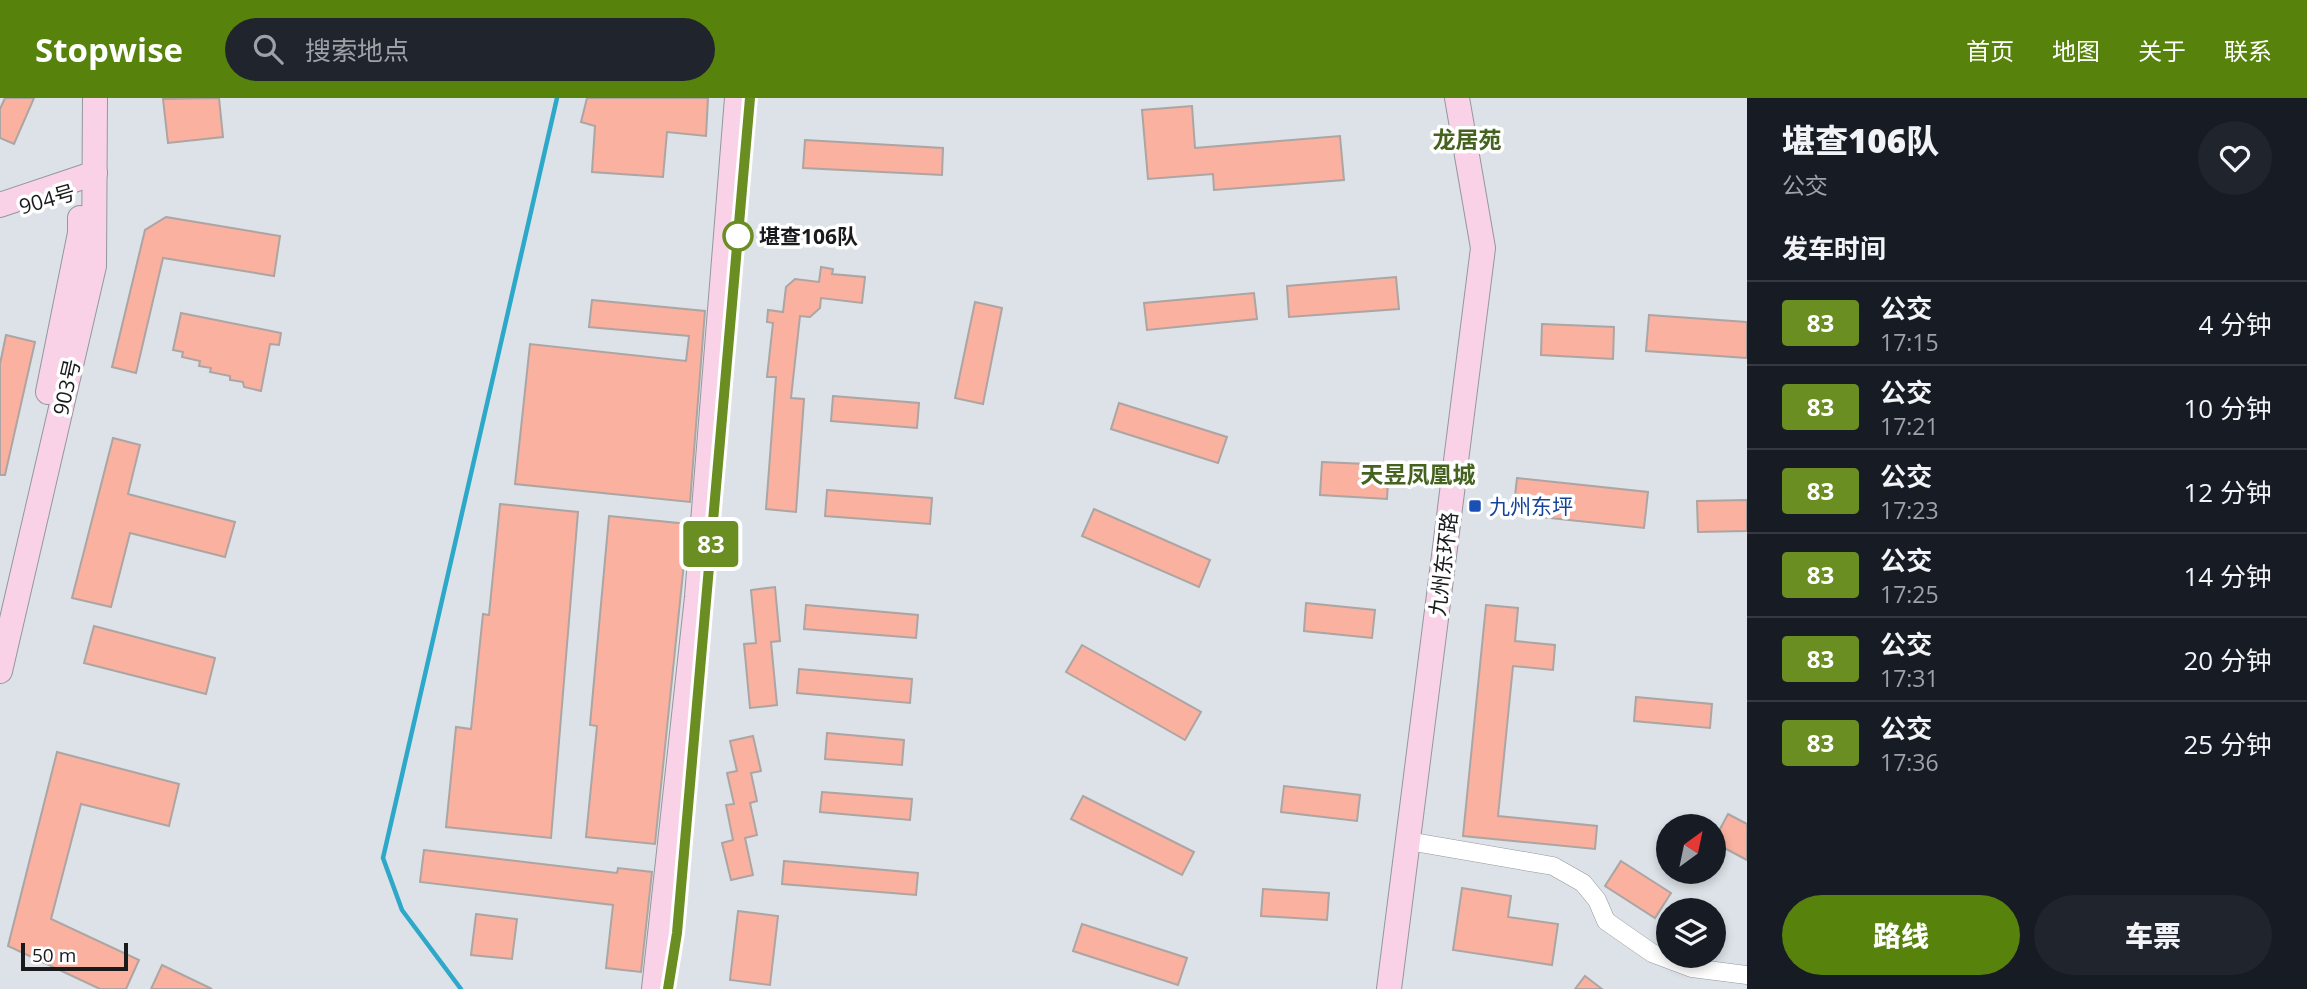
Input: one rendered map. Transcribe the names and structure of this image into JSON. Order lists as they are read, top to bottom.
{
  "streets": {
    "main road": ["904号", "九州东环路"]
  },
  "districts": ["龙居苑", "天昱凤凰城"],
  "places": {
    "other": ["堪查106队"],
    "transit": ["九州东坪"]
  },
  "lines": ["bus line 83"],
  "scale_bar": "50 m",
  "north": "top right",
  "page": {
    "header": "Stopwise",
    "search": "搜索地点",
    "nav": [
      "首页",
      "地图",
      "关于",
      "联系"
    ],
    "on_map": "83",
    "heading": [
      ["堪查106队", "公交"],
      "发车时间"
    ],
    "list": [
      {
        "mark": "83",
        "name": "公交",
        "note": "17:15",
        "value": "4 分钟"
      },
      {
        "mark": "83",
        "name": "公交",
        "note": "17:21",
        "value": "10 分钟"
      },
      {
        "mark": "83",
        "name": "公交",
        "note": "17:23",
        "value": "12 分钟"
      },
      {
        "mark": "83",
        "name": "公交",
        "note": "17:25",
        "value": "14 分钟"
      },
      {
        "mark": "83",
        "name": "公交",
        "note": "17:31",
        "value": "20 分钟"
      },
      {
        "mark": "83",
        "name": "公交",
        "note": "17:36",
        "value": "25 分钟"
      }
    ],
    "buttons": ["路线", "车票"],
    "scale": "50 m"
  }
}
